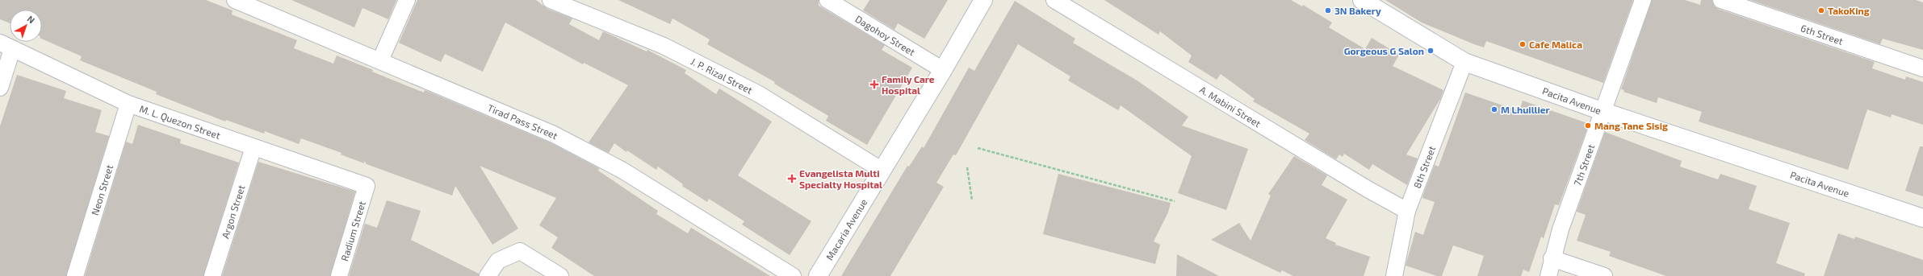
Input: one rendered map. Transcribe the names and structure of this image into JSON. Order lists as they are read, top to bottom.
{
  "streets": {
    "main road": ["Pacita Avenue", "Macaria Avenue"],
    "street": [
      "6th Street",
      "Dagohoy Street",
      "J. P. Rizal Street",
      "A. Mabini Street",
      "M. L. Quezon Street",
      "Tirad Pass Street",
      "7th Street",
      "8th Street",
      "Neon Street",
      "Argon Street",
      "Radium Street"
    ]
  },
  "crossings": [
    ["Dagohoy Street", "Macaria Avenue"],
    ["J. P. Rizal Street", "Macaria Avenue"],
    ["Pacita Avenue", "7th Street"],
    ["Pacita Avenue", "8th Street"],
    ["A. Mabini Street", "8th Street"],
    ["M. L. Quezon Street", "Neon Street"],
    ["M. L. Quezon Street", "Argon Street"],
    ["M. L. Quezon Street", "Radium Street"]
  ],
  "places": {
    "other": [
      "3N Bakery",
      "TakoKing",
      "Cafe Malica",
      "Gorgeous G Salon",
      "M Lhuillier",
      "Mang Tane Sisig"
    ],
    "health": ["Family Care Hospital", "Evangelista Multi Specialty Hospital"]
  },
  "north": "top right"
}
